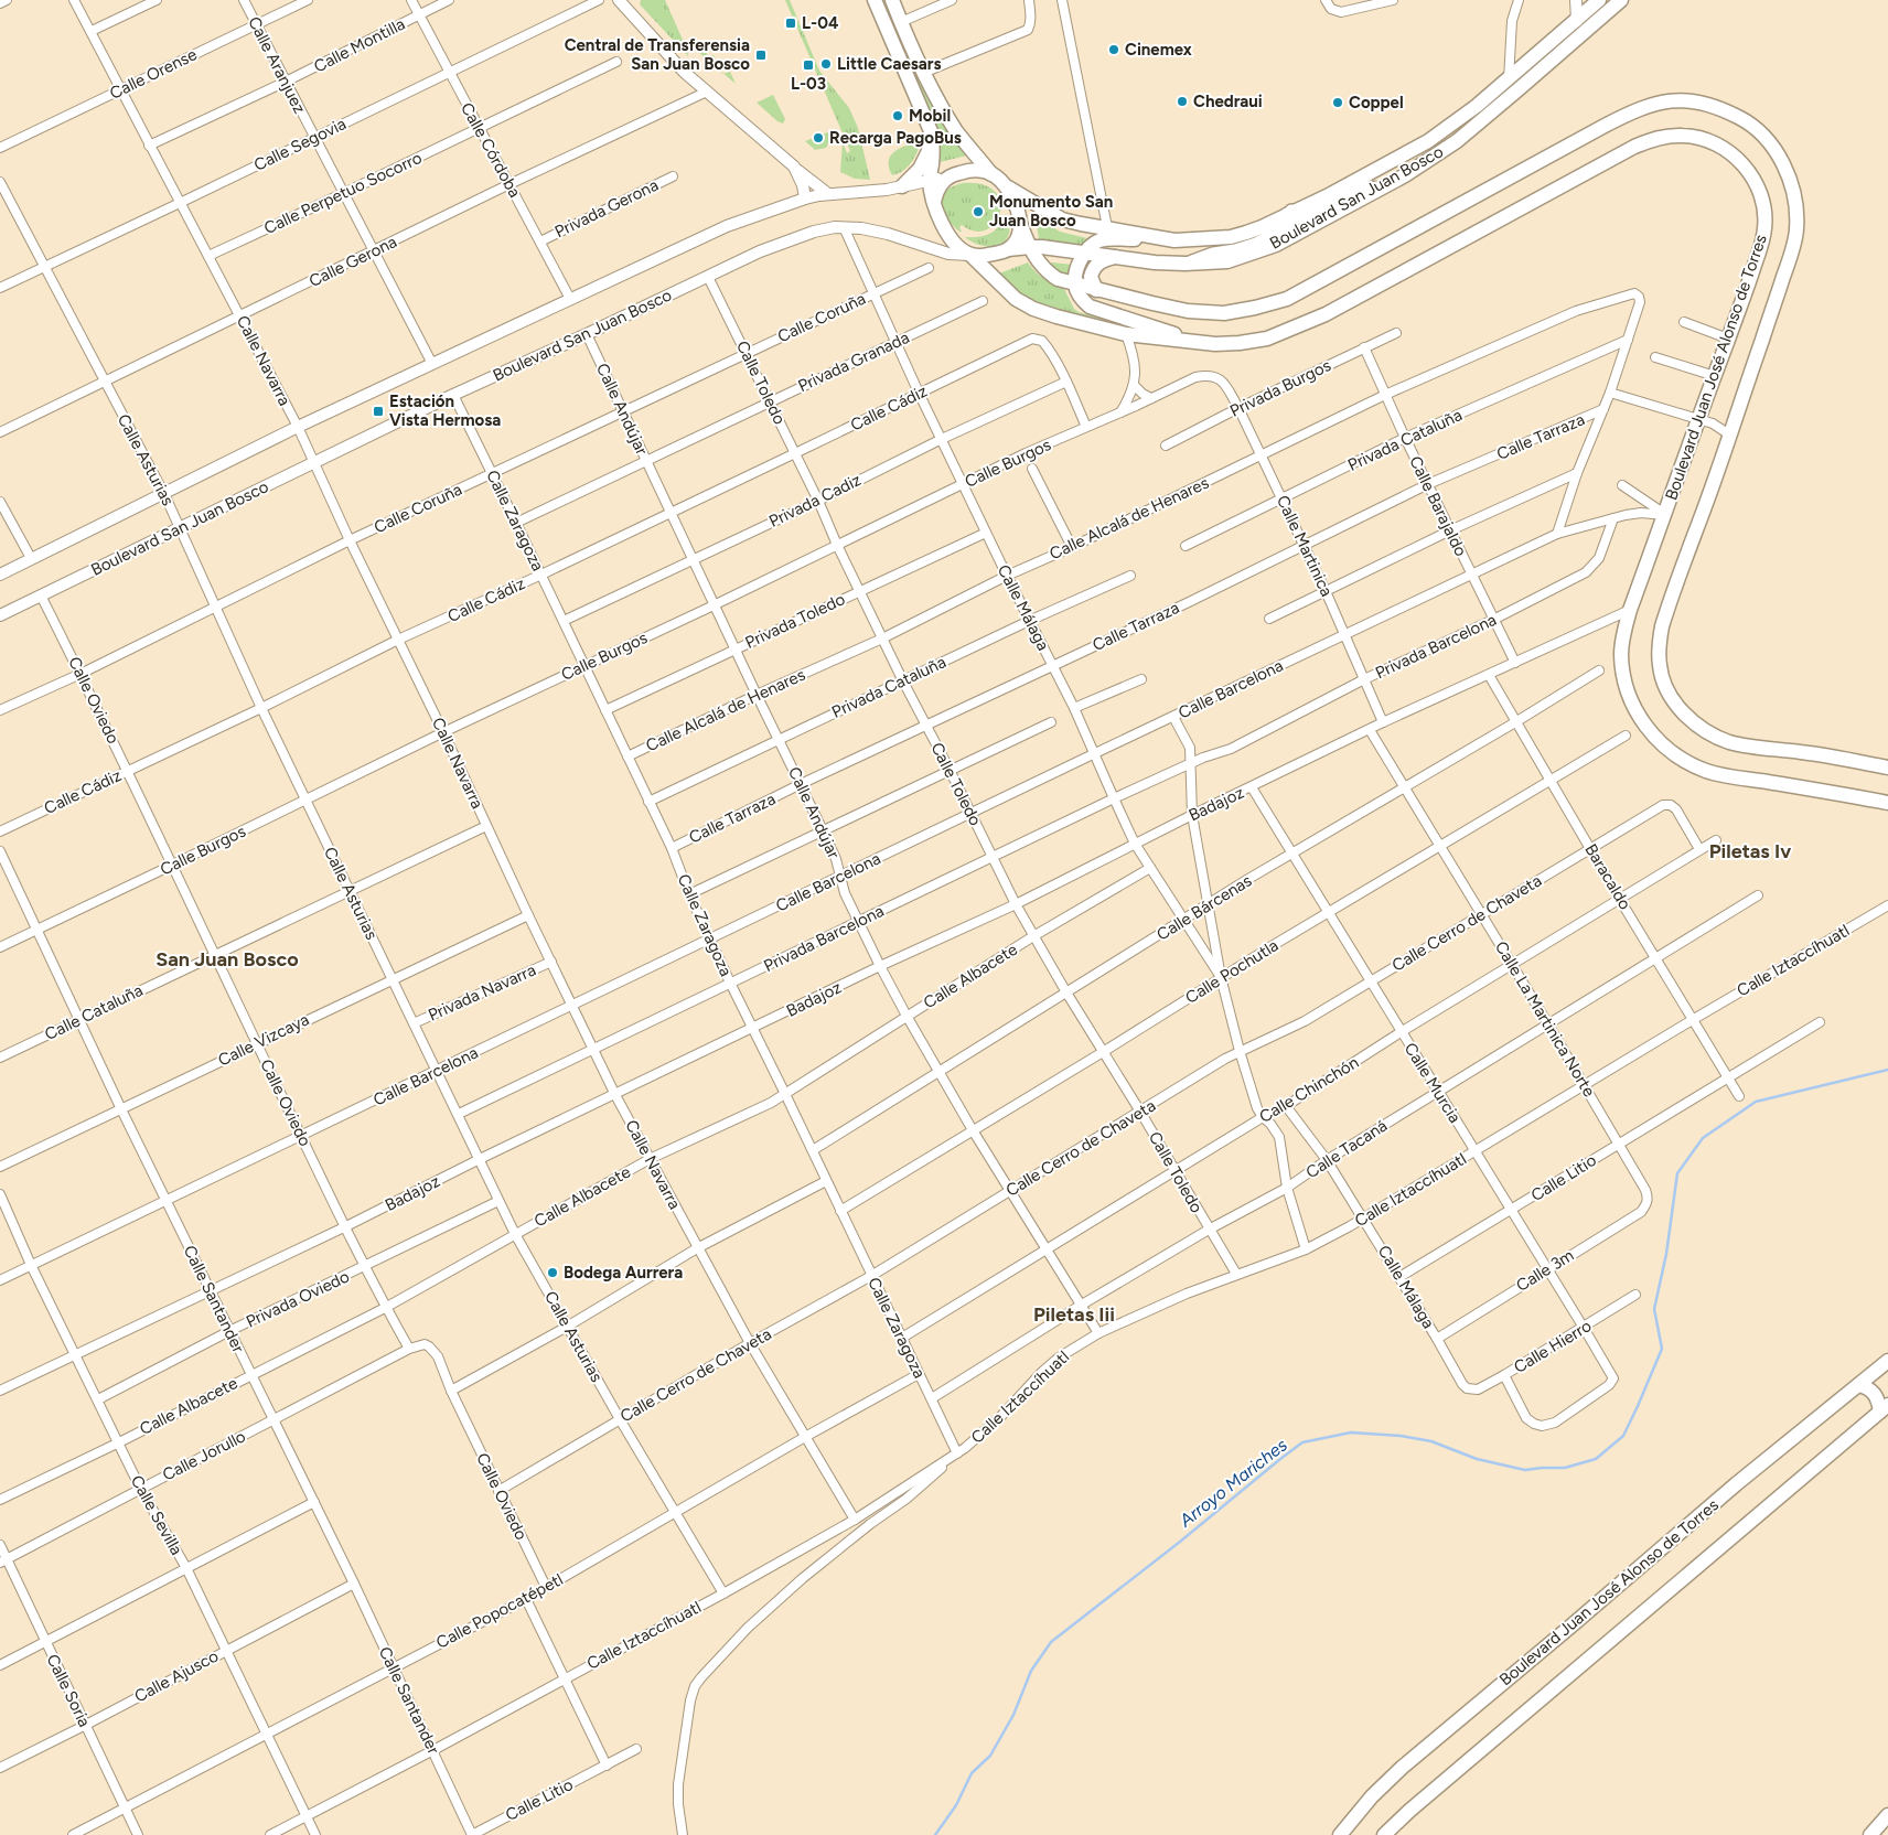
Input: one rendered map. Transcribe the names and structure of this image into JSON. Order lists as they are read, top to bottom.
{
  "streets": {
    "main road": ["Boulevard San Juan Bosco", "Boulevard Juan José Alonso de Torres"],
    "street": [
      "Calle Montilla",
      "Calle Aranjuez",
      "Calle Orense",
      "Calle Segovia",
      "Calle Córdoba",
      "Calle Perpetuo Socorro",
      "Privada Gerona",
      "Calle Gerona",
      "Calle Coruña",
      "Calle Navarra",
      "Privada Granada",
      "Calle Toledo",
      "Privada Burgos",
      "Calle Cádiz",
      "Calle Andújar",
      "Calle Tarraza",
      "Privada Cataluña",
      "Calle Asturias",
      "Calle Burgos",
      "Privada Cadiz",
      "Calle Barajaldo",
      "Calle Alcalá de Henares",
      "Calle Zaragoza",
      "Calle Martinica",
      "Calle Málaga",
      "Privada Toledo",
      "Privada Barcelona",
      "Calle Barcelona",
      "Calle Oviedo",
      "Badajoz",
      "Baracaldo",
      "Calle Bárcenas",
      "Calle Cerro de Chaveta",
      "Calle Iztaccíhuatl",
      "Calle Pochutla",
      "Calle Albacete",
      "Privada Navarra",
      "Calle Cataluña",
      "Calle La Martinica Norte",
      "Calle Vizcaya",
      "Calle Murcia",
      "Calle Chinchón",
      "Calle Tacaná",
      "Calle Litio",
      "Calle 3m",
      "Calle Santander",
      "Privada Oviedo",
      "Calle Hierro",
      "Calle Jorullo",
      "Calle Sevilla",
      "Calle Popocatépetl",
      "Calle Ajusco",
      "Calle Soria"
    ]
  },
  "crossings": [
    ["Calle Montilla", "Calle Aranjuez"],
    ["Calle Montilla", "Calle Córdoba"],
    ["Calle Montilla", "Calle Navarra"],
    ["Calle Aranjuez", "Calle Orense"],
    ["Calle Aranjuez", "Calle Segovia"],
    ["Calle Aranjuez", "Calle Perpetuo Socorro"],
    ["Calle Aranjuez", "Calle Gerona"],
    ["Calle Orense", "Calle Navarra"],
    ["Calle Segovia", "Calle Córdoba"],
    ["Calle Segovia", "Calle Navarra"],
    ["Calle Segovia", "Calle Asturias"],
    ["Calle Córdoba", "Calle Perpetuo Socorro"],
    ["Calle Córdoba", "Privada Gerona"],
    ["Calle Córdoba", "Calle Gerona"],
    ["Calle Perpetuo Socorro", "Calle Navarra"],
    ["Boulevard San Juan Bosco", "Calle Navarra"],
    ["Boulevard San Juan Bosco", "Boulevard Juan José Alonso de Torres"],
    ["Boulevard San Juan Bosco", "Calle Toledo"],
    ["Boulevard San Juan Bosco", "Calle Andújar"],
    ["Boulevard San Juan Bosco", "Calle Asturias"],
    ["Boulevard San Juan Bosco", "Calle Zaragoza"],
    ["Boulevard San Juan Bosco", "Calle Málaga"],
    ["Boulevard San Juan Bosco", "Calle Oviedo"],
    ["Calle Gerona", "Calle Navarra"],
    ["Calle Gerona", "Calle Asturias"],
    ["Calle Coruña", "Calle Navarra"],
    ["Calle Coruña", "Calle Toledo"],
    ["Calle Coruña", "Calle Andújar"],
    ["Calle Coruña", "Calle Asturias"],
    ["Calle Coruña", "Calle Zaragoza"],
    ["Calle Coruña", "Calle Málaga"],
    ["Calle Coruña", "Calle Oviedo"],
    ["Calle Navarra", "Calle Cádiz"],
    ["Calle Navarra", "Calle Burgos"],
    ["Calle Navarra", "Privada Barcelona"],
    ["Calle Navarra", "Calle Barcelona"],
    ["Calle Navarra", "Badajoz"],
    ["Calle Navarra", "Calle Cerro de Chaveta"],
    ["Calle Navarra", "Calle Iztaccíhuatl"],
    ["Calle Navarra", "Calle Albacete"],
    ["Calle Navarra", "Privada Navarra"],
    ["Calle Navarra", "Calle Cataluña"],
    ["Calle Navarra", "Calle Vizcaya"],
    ["Calle Navarra", "Calle Popocatépetl"],
    ["Privada Granada", "Calle Toledo"],
    ["Privada Granada", "Calle Andújar"],
    ["Privada Granada", "Calle Zaragoza"],
    ["Privada Granada", "Calle Málaga"],
    ["Boulevard Juan José Alonso de Torres", "Calle Barcelona"],
    ["Boulevard Juan José Alonso de Torres", "Badajoz"],
    ["Calle Toledo", "Calle Cádiz"],
    ["Calle Toledo", "Calle Tarraza"],
    ["Calle Toledo", "Privada Cataluña"],
    ["Calle Toledo", "Calle Burgos"],
    ["Calle Toledo", "Privada Cadiz"],
    ["Calle Toledo", "Calle Alcalá de Henares"],
    ["Calle Toledo", "Privada Toledo"],
    ["Calle Toledo", "Privada Barcelona"],
    ["Calle Toledo", "Calle Barcelona"],
    ["Calle Toledo", "Badajoz"],
    ["Calle Toledo", "Calle Bárcenas"],
    ["Calle Toledo", "Calle Cerro de Chaveta"],
    ["Calle Toledo", "Calle Iztaccíhuatl"],
    ["Calle Toledo", "Calle Pochutla"],
    ["Calle Toledo", "Calle Albacete"],
    ["Calle Toledo", "Calle Chinchón"],
    ["Calle Toledo", "Calle Tacaná"],
    ["Privada Burgos", "Calle Barajaldo"],
    ["Privada Burgos", "Calle Martinica"],
    ["Calle Cádiz", "Calle Andújar"],
    ["Calle Cádiz", "Calle Asturias"],
    ["Calle Cádiz", "Privada Cadiz"],
    ["Calle Cádiz", "Calle Zaragoza"],
    ["Calle Cádiz", "Calle Málaga"],
    ["Calle Cádiz", "Calle Oviedo"],
    ["Calle Andújar", "Calle Tarraza"],
    ["Calle Andújar", "Privada Cataluña"],
    ["Calle Andújar", "Calle Burgos"],
    ["Calle Andújar", "Privada Cadiz"],
    ["Calle Andújar", "Calle Alcalá de Henares"],
    ["Calle Andújar", "Privada Toledo"],
    ["Calle Andújar", "Privada Barcelona"],
    ["Calle Andújar", "Calle Barcelona"],
    ["Calle Andújar", "Badajoz"],
    ["Calle Andújar", "Calle Bárcenas"],
    ["Calle Andújar", "Calle Cerro de Chaveta"],
    ["Calle Andújar", "Calle Iztaccíhuatl"],
    ["Calle Andújar", "Calle Pochutla"],
    ["Calle Andújar", "Calle Albacete"],
    ["Calle Andújar", "Calle Chinchón"],
    ["Calle Andújar", "Calle Tacaná"],
    ["Calle Tarraza", "Calle Barajaldo"],
    ["Calle Tarraza", "Calle Zaragoza"],
    ["Calle Tarraza", "Calle Martinica"],
    ["Calle Tarraza", "Calle Málaga"],
    ["Privada Cataluña", "Calle Barajaldo"],
    ["Privada Cataluña", "Calle Alcalá de Henares"],
    ["Privada Cataluña", "Calle Zaragoza"],
    ["Privada Cataluña", "Calle Martinica"],
    ["Privada Cataluña", "Calle Málaga"],
    ["Calle Asturias", "Calle Burgos"],
    ["Calle Asturias", "Privada Barcelona"],
    ["Calle Asturias", "Calle Barcelona"],
    ["Calle Asturias", "Badajoz"],
    ["Calle Asturias", "Calle Cerro de Chaveta"],
    ["Calle Asturias", "Calle Iztaccíhuatl"],
    ["Calle Asturias", "Calle Albacete"],
    ["Calle Asturias", "Privada Navarra"],
    ["Calle Asturias", "Calle Cataluña"],
    ["Calle Asturias", "Calle Vizcaya"],
    ["Calle Asturias", "Privada Oviedo"],
    ["Calle Asturias", "Calle Popocatépetl"],
    ["Calle Burgos", "Calle Zaragoza"],
    ["Calle Burgos", "Calle Martinica"],
    ["Calle Burgos", "Calle Málaga"],
    ["Calle Burgos", "Calle Oviedo"],
    ["Calle Burgos", "Calle Santander"],
    ["Privada Cadiz", "Calle Zaragoza"],
    ["Privada Cadiz", "Calle Málaga"],
    ["Calle Barajaldo", "Calle Alcalá de Henares"],
    ["Calle Barajaldo", "Privada Barcelona"],
    ["Calle Barajaldo", "Calle Barcelona"],
    ["Calle Barajaldo", "Badajoz"],
    ["Calle Alcalá de Henares", "Calle Zaragoza"],
    ["Calle Alcalá de Henares", "Calle Martinica"],
    ["Calle Alcalá de Henares", "Calle Málaga"],
    ["Calle Zaragoza", "Privada Toledo"],
    ["Calle Zaragoza", "Privada Barcelona"],
    ["Calle Zaragoza", "Calle Barcelona"],
    ["Calle Zaragoza", "Badajoz"],
    ["Calle Zaragoza", "Calle Bárcenas"],
    ["Calle Zaragoza", "Calle Cerro de Chaveta"],
    ["Calle Zaragoza", "Calle Iztaccíhuatl"],
    ["Calle Zaragoza", "Calle Pochutla"],
    ["Calle Zaragoza", "Calle Albacete"],
    ["Calle Zaragoza", "Calle Chinchón"],
    ["Calle Zaragoza", "Calle Tacaná"],
    ["Calle Zaragoza", "Calle Popocatépetl"],
    ["Calle Martinica", "Privada Barcelona"],
    ["Calle Martinica", "Calle Barcelona"],
    ["Calle Martinica", "Badajoz"],
    ["Calle Málaga", "Privada Toledo"],
    ["Calle Málaga", "Privada Barcelona"],
    ["Calle Málaga", "Calle Barcelona"],
    ["Calle Málaga", "Badajoz"],
    ["Calle Málaga", "Calle Bárcenas"],
    ["Calle Málaga", "Calle Iztaccíhuatl"],
    ["Calle Málaga", "Calle Pochutla"],
    ["Calle Málaga", "Calle Albacete"],
    ["Calle Málaga", "Calle Chinchón"],
    ["Calle Málaga", "Calle Tacaná"],
    ["Calle Málaga", "Calle Litio"],
    ["Calle Málaga", "Calle 3m"],
    ["Calle Málaga", "Calle Hierro"],
    ["Privada Barcelona", "Calle Barcelona"],
    ["Calle Barcelona", "Calle Oviedo"],
    ["Calle Barcelona", "Calle Santander"],
    ["Calle Barcelona", "Calle Sevilla"],
    ["Calle Oviedo", "Badajoz"],
    ["Calle Oviedo", "Calle Cerro de Chaveta"],
    ["Calle Oviedo", "Calle Albacete"],
    ["Calle Oviedo", "Calle Cataluña"],
    ["Calle Oviedo", "Calle Vizcaya"],
    ["Calle Oviedo", "Privada Oviedo"],
    ["Calle Oviedo", "Calle Jorullo"],
    ["Calle Oviedo", "Calle Popocatépetl"],
    ["Badajoz", "Baracaldo"],
    ["Badajoz", "Calle La Martinica Norte"],
    ["Badajoz", "Calle Murcia"],
    ["Badajoz", "Calle Santander"],
    ["Badajoz", "Calle Sevilla"],
    ["Baracaldo", "Calle Bárcenas"],
    ["Baracaldo", "Calle Cerro de Chaveta"],
    ["Baracaldo", "Calle Iztaccíhuatl"],
    ["Baracaldo", "Calle Pochutla"],
    ["Baracaldo", "Calle Chinchón"],
    ["Baracaldo", "Calle Tacaná"],
    ["Baracaldo", "Calle Litio"],
    ["Calle Bárcenas", "Calle La Martinica Norte"],
    ["Calle Bárcenas", "Calle Murcia"],
    ["Calle Cerro de Chaveta", "Calle La Martinica Norte"],
    ["Calle Cerro de Chaveta", "Calle Murcia"],
    ["Calle Cerro de Chaveta", "Calle Chinchón"],
    ["Calle Iztaccíhuatl", "Calle La Martinica Norte"],
    ["Calle Iztaccíhuatl", "Calle Murcia"],
    ["Calle Iztaccíhuatl", "Calle Santander"],
    ["Calle Iztaccíhuatl", "Calle Sevilla"],
    ["Calle Pochutla", "Calle La Martinica Norte"],
    ["Calle Pochutla", "Calle Murcia"],
    ["Calle Albacete", "Calle Santander"],
    ["Calle Albacete", "Calle Sevilla"],
    ["Calle Cataluña", "Calle Santander"],
    ["Calle La Martinica Norte", "Calle Chinchón"],
    ["Calle La Martinica Norte", "Calle Tacaná"],
    ["Calle La Martinica Norte", "Calle Litio"],
    ["Calle La Martinica Norte", "Calle 3m"],
    ["Calle Vizcaya", "Calle Santander"],
    ["Calle Murcia", "Calle Chinchón"],
    ["Calle Murcia", "Calle Tacaná"],
    ["Calle Murcia", "Calle Litio"],
    ["Calle Murcia", "Calle 3m"],
    ["Calle Murcia", "Calle Hierro"],
    ["Calle Litio", "Calle Santander"],
    ["Calle Santander", "Privada Oviedo"],
    ["Calle Santander", "Calle Jorullo"],
    ["Calle Santander", "Calle Popocatépetl"],
    ["Calle Santander", "Calle Ajusco"],
    ["Privada Oviedo", "Calle Sevilla"],
    ["Calle Jorullo", "Calle Sevilla"],
    ["Calle Jorullo", "Calle Soria"],
    ["Calle Sevilla", "Calle Popocatépetl"],
    ["Calle Sevilla", "Calle Ajusco"],
    ["Calle Popocatépetl", "Calle Soria"],
    ["Calle Ajusco", "Calle Soria"]
  ],
  "districts": ["Piletas Iv", "San Juan Bosco", "Piletas Iii"],
  "water": ["Arroyo Mariches"],
  "places": {
    "transit": [
      "L-04",
      "Central de Transferensia San Juan Bosco",
      "L-03",
      "Estación Vista Hermosa"
    ],
    "other": [
      "Cinemex",
      "Little Caesars",
      "Chedraui",
      "Coppel",
      "Mobil",
      "Recarga PagoBus",
      "Monumento San Juan Bosco",
      "Bodega Aurrera"
    ]
  }
}
